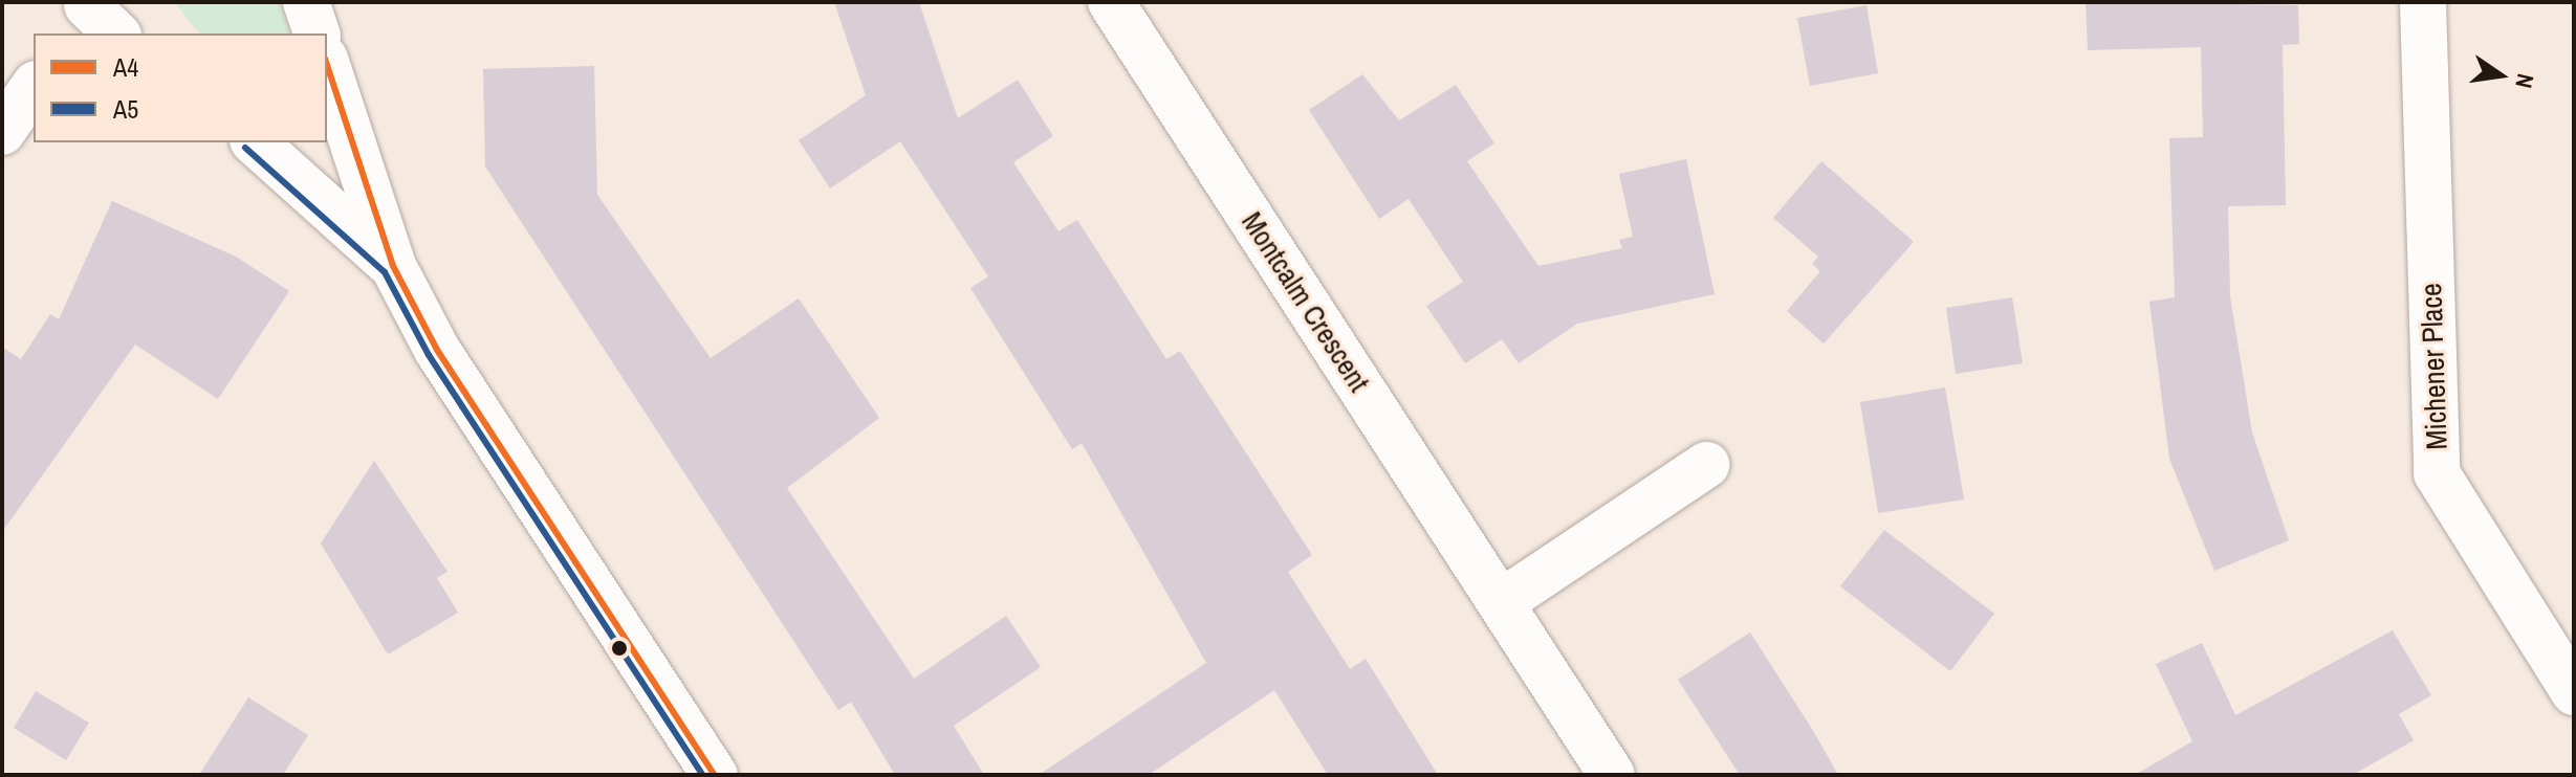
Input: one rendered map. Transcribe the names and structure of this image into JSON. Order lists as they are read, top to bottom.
{
  "streets": {
    "street": ["Montcalm Crescent", "Michener Place"]
  },
  "lines": ["transit line A4", "transit line A5"],
  "legend": ["A4", "A5"],
  "north": "right"
}
